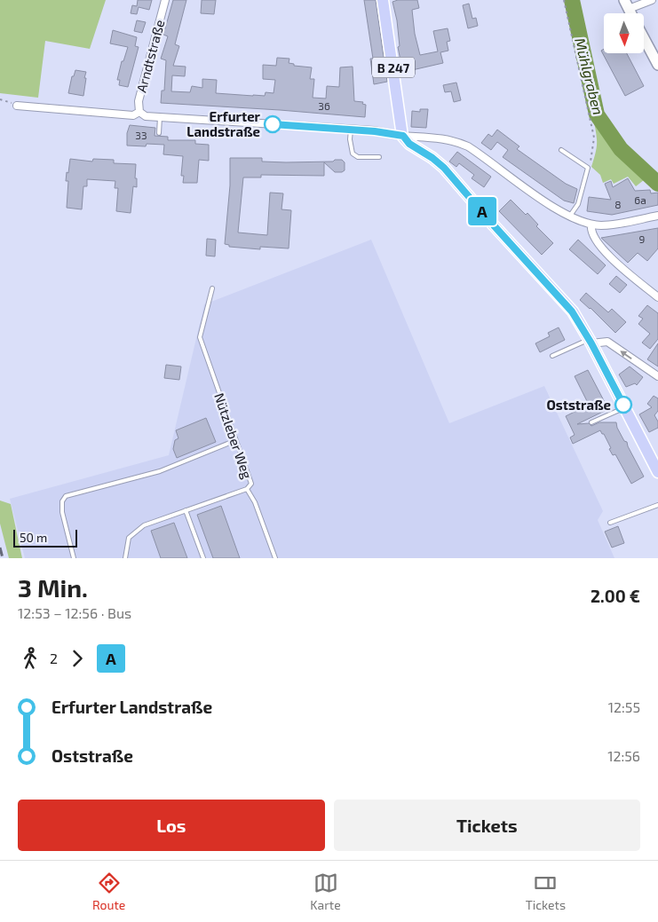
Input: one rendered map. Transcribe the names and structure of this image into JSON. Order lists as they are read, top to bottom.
{
  "streets": {
    "main road": ["B 247"],
    "street": ["Arndtstraße"],
    "lane": ["Nützleber Weg"]
  },
  "water": ["Mühlgraben"],
  "places": ["Erfurter Landstraße", "Oststraße"],
  "lines": ["bus line A"],
  "house_numbers": [
    "36",
    "33",
    "6a",
    "8",
    "9"
  ],
  "scale_bar": "50 m",
  "north": "bottom",
  "page": {
    "on_map": "A",
    "scale": "50 m",
    "heading": ["3 Min.", "12:53 – 12:56 · Bus", "2.00 €"],
    "legs": ["2", "A"],
    "list": [
      {
        "name": "Erfurter Landstraße",
        "value": "12:55"
      },
      {
        "name": "Oststraße",
        "value": "12:56"
      }
    ],
    "buttons": ["Los", "Tickets"],
    "tabs": ["Route", "Karte", "Tickets"]
  }
}
